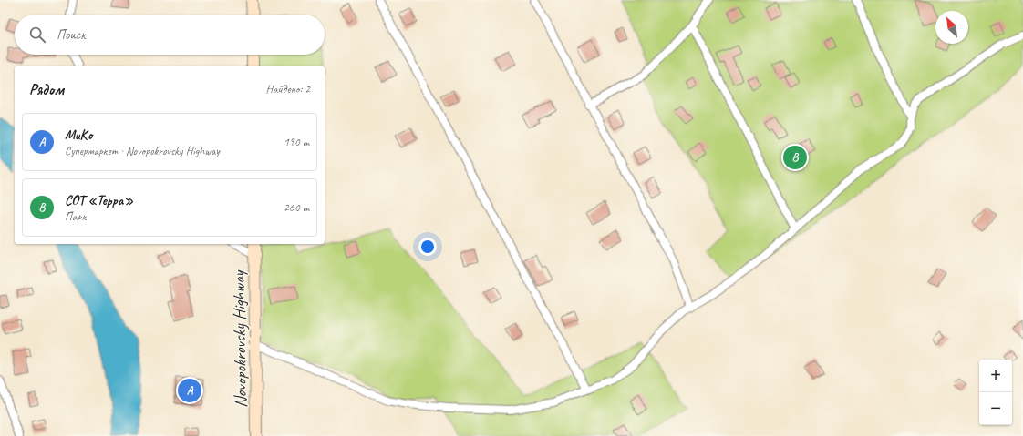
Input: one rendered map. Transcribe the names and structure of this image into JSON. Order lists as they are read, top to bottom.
{
  "streets": {
    "main road": ["Novopokrovsky Highway"]
  },
  "north": "top left",
  "page": {
    "search": "Поиск",
    "heading": ["Рядом", "Найдено: 2"],
    "list": [
      {
        "mark": "A",
        "name": "МиКо",
        "note": "Супермаркет · Novopokrovsky Highway",
        "value": "190 m"
      },
      {
        "mark": "B",
        "name": "СОТ «Терра»",
        "note": "Парк",
        "value": "260 m"
      }
    ],
    "pins": ["B", "A"],
    "map_buttons": ["+", "−"]
  }
}
